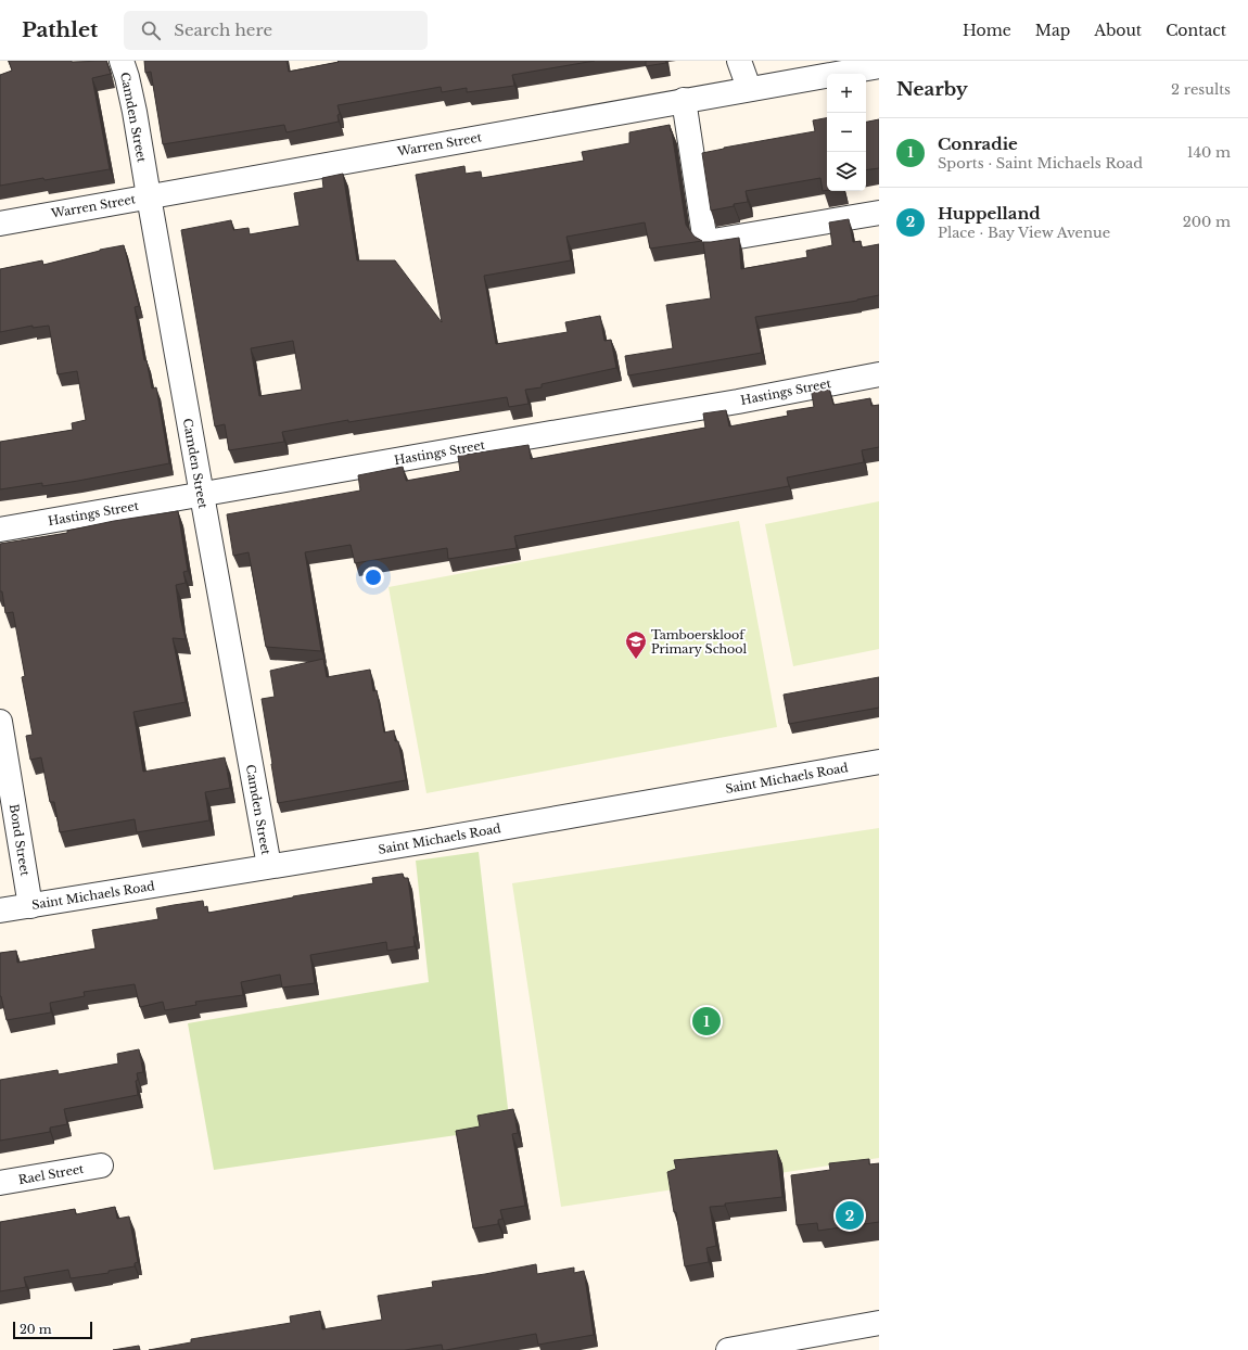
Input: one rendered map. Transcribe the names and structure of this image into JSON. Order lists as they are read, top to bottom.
{
  "streets": {
    "street": [
      "Camden Street",
      "Warren Street",
      "Hastings Street",
      "Saint Michaels Road",
      "Bond Street",
      "Rael Street"
    ]
  },
  "crossings": [
    ["Camden Street", "Warren Street"],
    ["Camden Street", "Hastings Street"],
    ["Camden Street", "Saint Michaels Road"],
    ["Saint Michaels Road", "Bond Street"]
  ],
  "places": {
    "school or university": ["Tamboerskloof Primary School"]
  },
  "scale_bar": "20 m",
  "page": {
    "header": "Pathlet",
    "search": "Search here",
    "nav": [
      "Home",
      "Map",
      "About",
      "Contact"
    ],
    "heading": ["Nearby", "2 results"],
    "map_buttons": ["+", "−"],
    "list": [
      {
        "mark": "1",
        "name": "Conradie",
        "note": "Sports · Saint Michaels Road",
        "value": "140 m"
      },
      {
        "mark": "2",
        "name": "Huppelland",
        "note": "Place · Bay View Avenue",
        "value": "200 m"
      }
    ],
    "pins": ["1", "2"],
    "scale": "20 m"
  }
}
